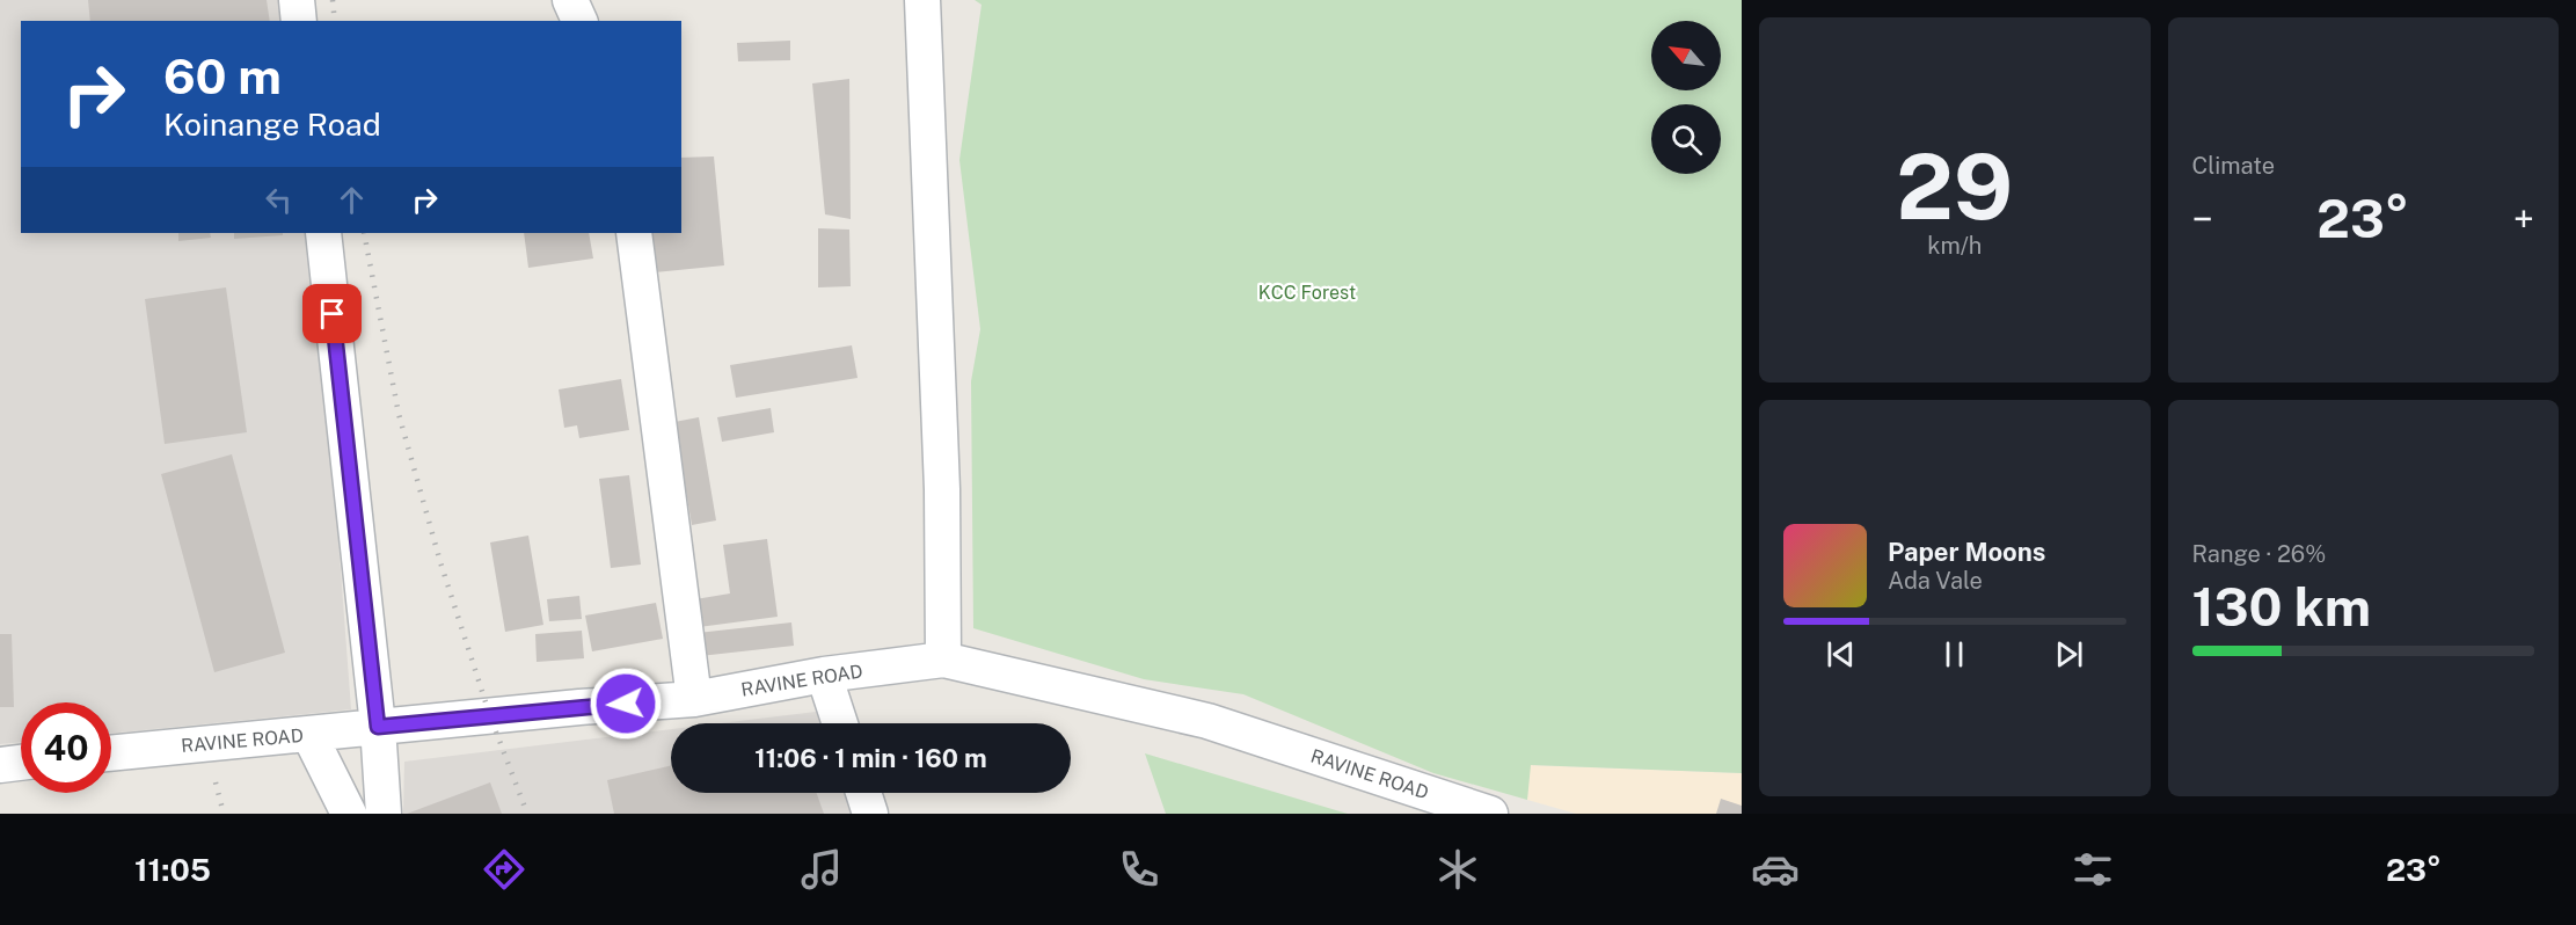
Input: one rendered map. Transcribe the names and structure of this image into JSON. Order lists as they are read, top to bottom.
{
  "streets": {
    "street": ["RAVINE ROAD"]
  },
  "parks": ["KCC Forest"],
  "north": "top left",
  "page": {
    "tile": [
      ["29", "km/h"],
      "Climate",
      ["Range · 26%", "130 km"]
    ],
    "turn": ["60 m", "Koinange Road"],
    "heat": ["−", "23°", "+"],
    "song": ["Paper Moons", "Ada Vale"],
    "limit": "40",
    "trip": "11:06 · 1 min · 160 m",
    "tabs": ["11:05", "23°"]
  }
}
